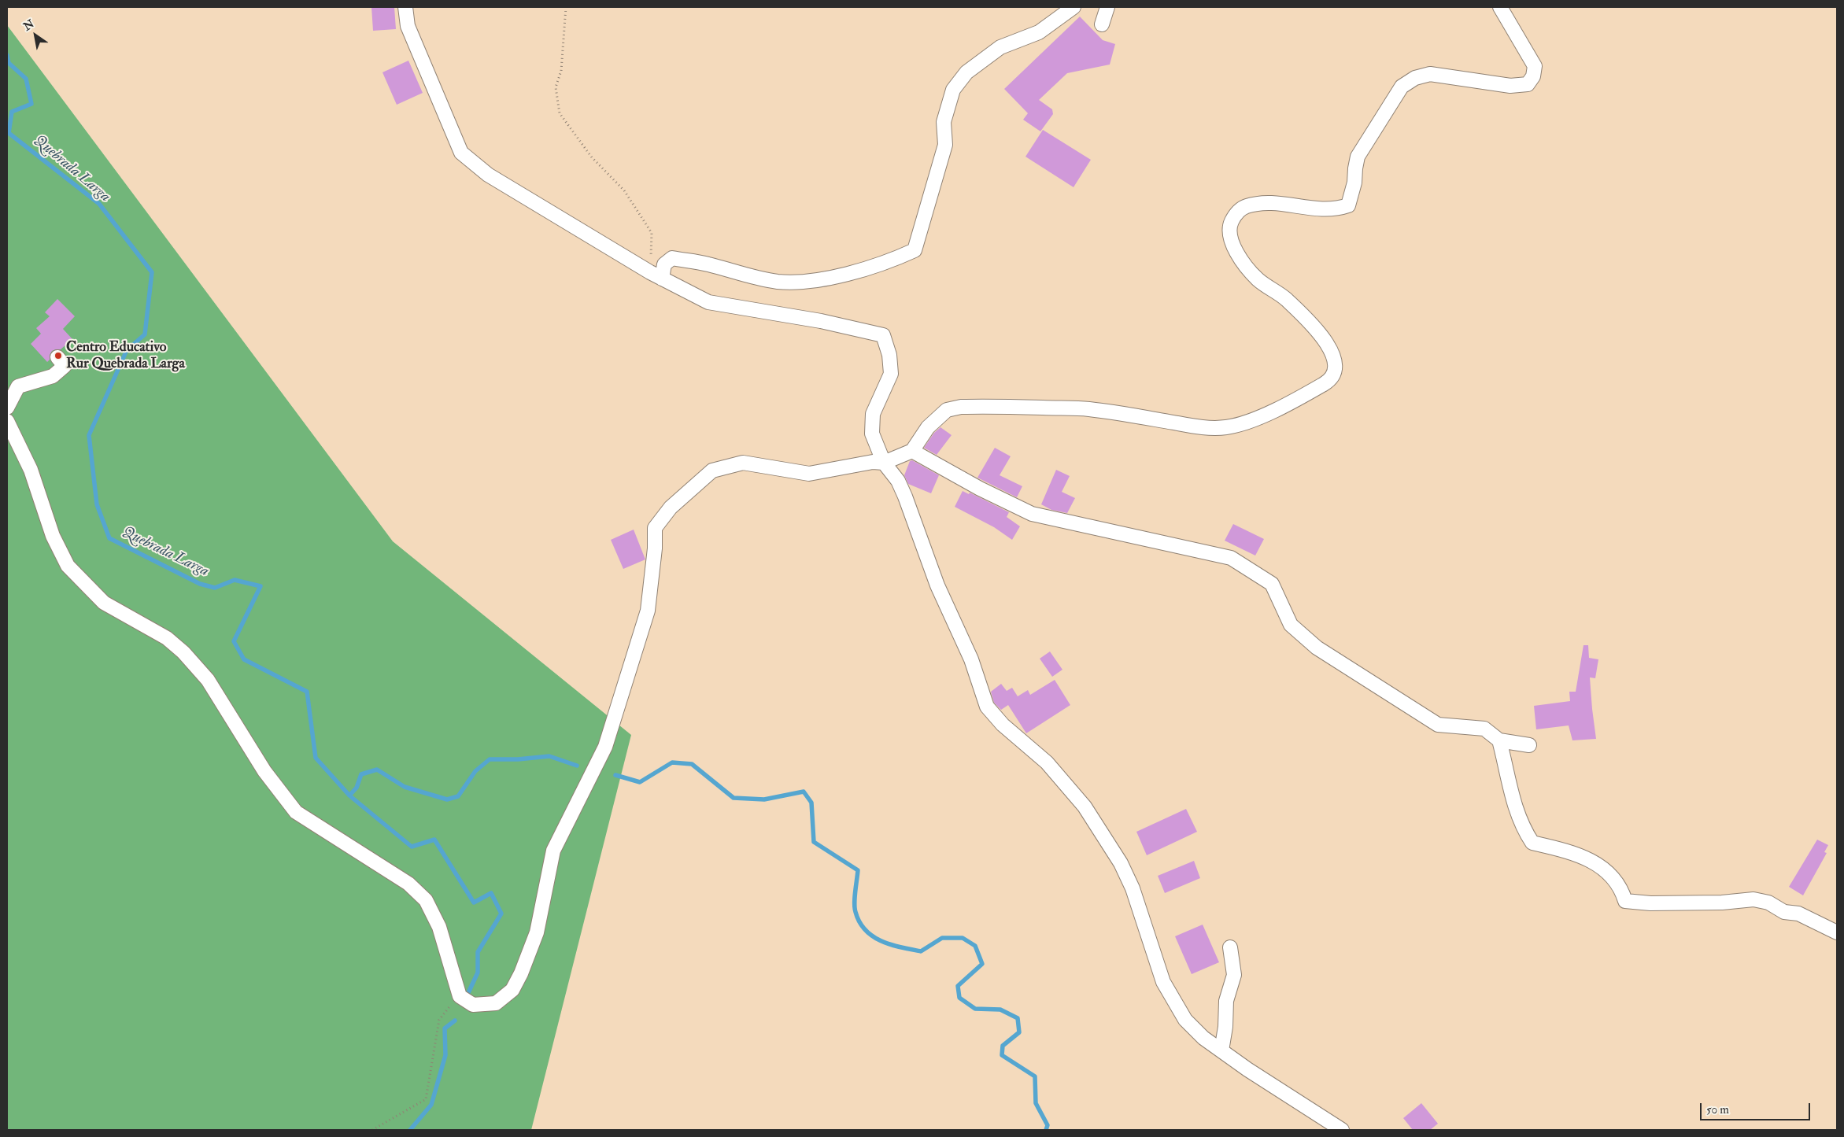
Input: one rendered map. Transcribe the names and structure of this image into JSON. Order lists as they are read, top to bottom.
{
  "water": ["Quebrada Larga"],
  "places": ["Centro Educativo Rur Quebrada Larga"],
  "scale_bar": "50 m",
  "north": "top left"
}
